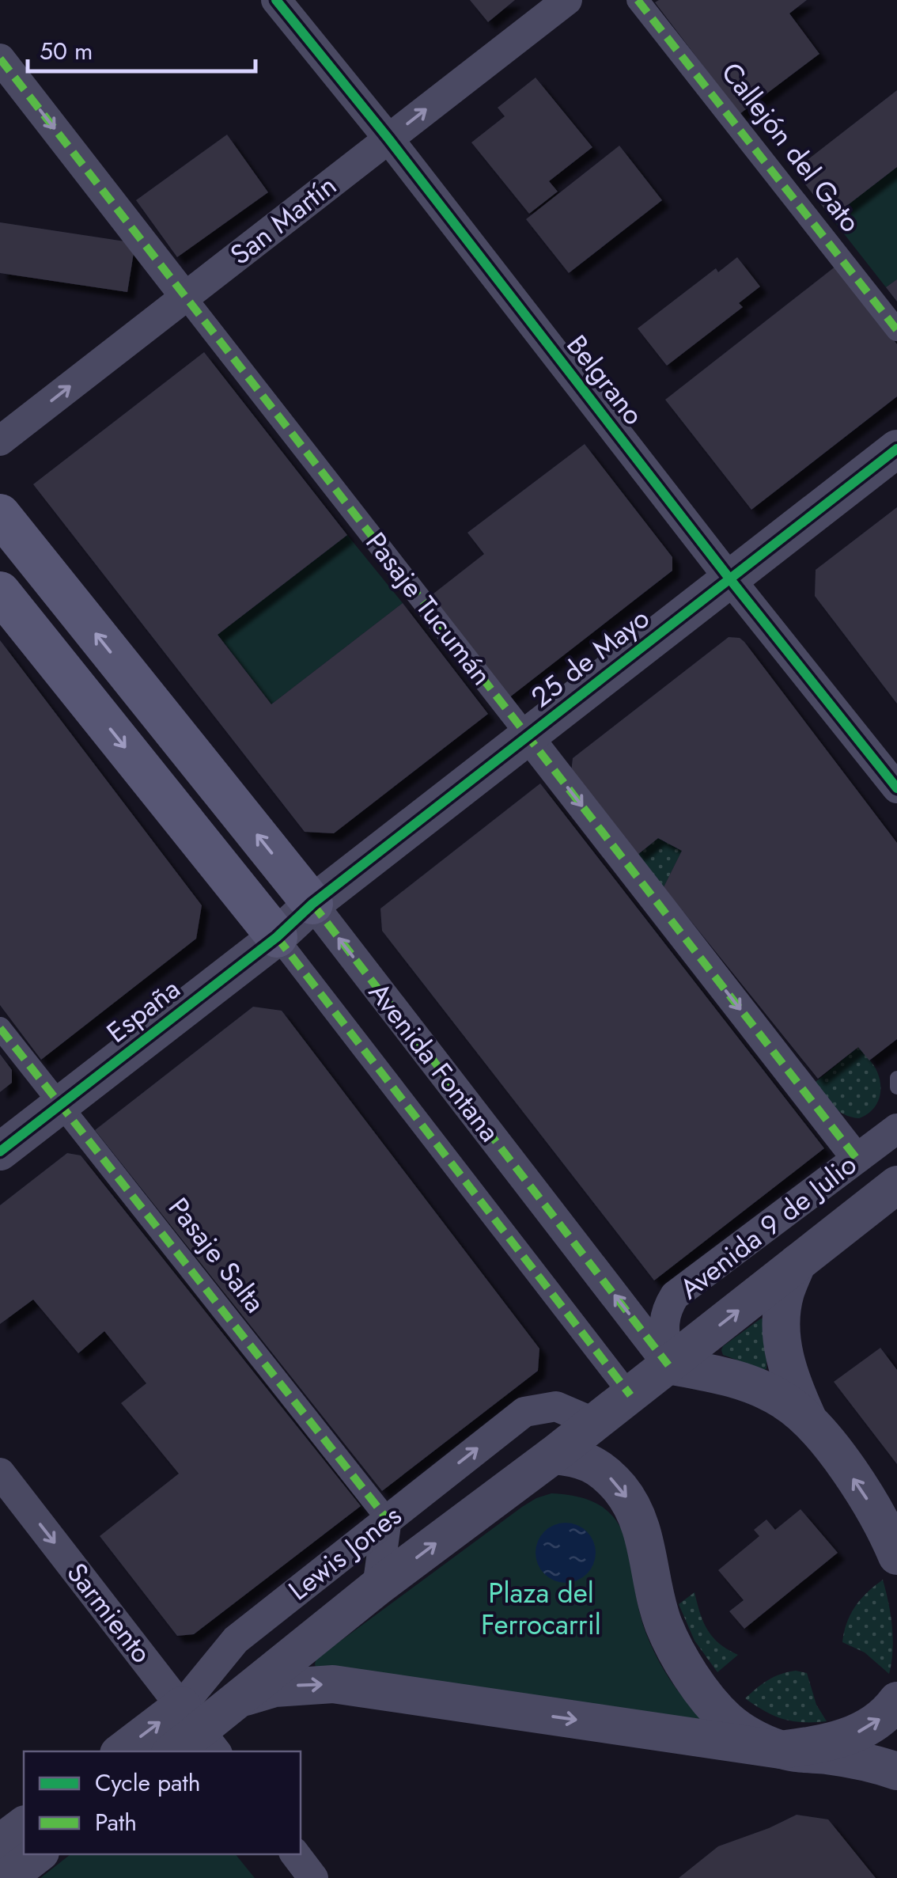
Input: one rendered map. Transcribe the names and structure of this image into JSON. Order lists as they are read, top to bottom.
{
  "streets": {
    "main road": ["Avenida Fontana"],
    "street": [
      "Callejón del Gato",
      "San Martín",
      "Belgrano",
      "Pasaje Tucumán",
      "25 de Mayo",
      "España",
      "Avenida 9 de Julio",
      "Pasaje Salta",
      "Lewis Jones",
      "Sarmiento"
    ]
  },
  "crossings": [
    ["San Martín", "Belgrano"],
    ["San Martín", "Pasaje Tucumán"],
    ["Belgrano", "25 de Mayo"],
    ["Pasaje Tucumán", "25 de Mayo"],
    ["Pasaje Tucumán", "Avenida 9 de Julio"],
    ["25 de Mayo", "España"],
    ["25 de Mayo", "Avenida Fontana"],
    ["España", "Avenida Fontana"],
    ["España", "Pasaje Salta"],
    ["Avenida Fontana", "Avenida 9 de Julio"],
    ["Avenida Fontana", "Lewis Jones"],
    ["Avenida 9 de Julio", "Lewis Jones"],
    ["Pasaje Salta", "Lewis Jones"],
    ["Lewis Jones", "Sarmiento"]
  ],
  "one_way": [
    "San Martín",
    "Pasaje Tucumán",
    "Lewis Jones",
    "Sarmiento"
  ],
  "parks": ["Plaza del Ferrocarril"],
  "legend": ["Cycle path", "Path"],
  "scale_bar": "50 m"
}
